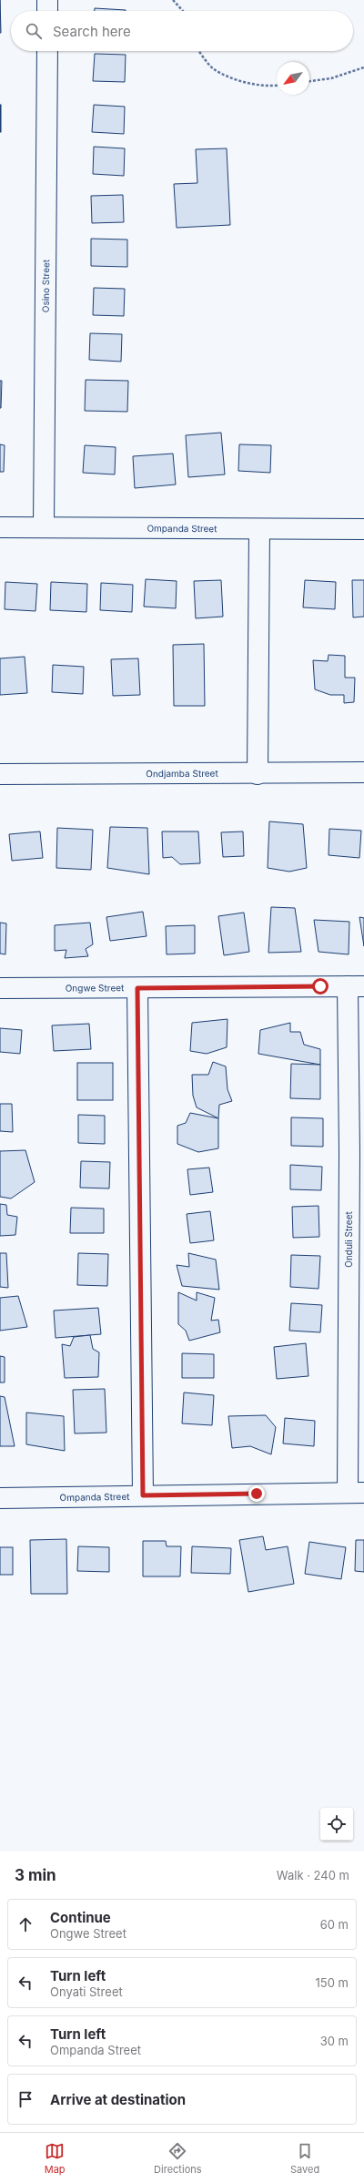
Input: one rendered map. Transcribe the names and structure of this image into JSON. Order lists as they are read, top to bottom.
{
  "streets": {
    "street": [
      "Osino Street",
      "Ompanda Street",
      "Ondjamba Street",
      "Ongwe Street",
      "Onduli Street"
    ]
  },
  "crossings": [
    ["Osino Street", "Ompanda Street"],
    ["Ompanda Street", "Onduli Street"],
    ["Ongwe Street", "Onduli Street"]
  ],
  "north": "bottom left",
  "page": {
    "search": "Search here",
    "heading": ["3 min", "Walk · 240 m"],
    "list": [
      ["Continue", "Ongwe Street", "60 m"],
      ["Turn left", "Onyati Street", "150 m"],
      ["Turn left", "Ompanda Street", "30 m"],
      "Arrive at destination"
    ],
    "nav": ["Map", "Directions", "Saved"]
  }
}
